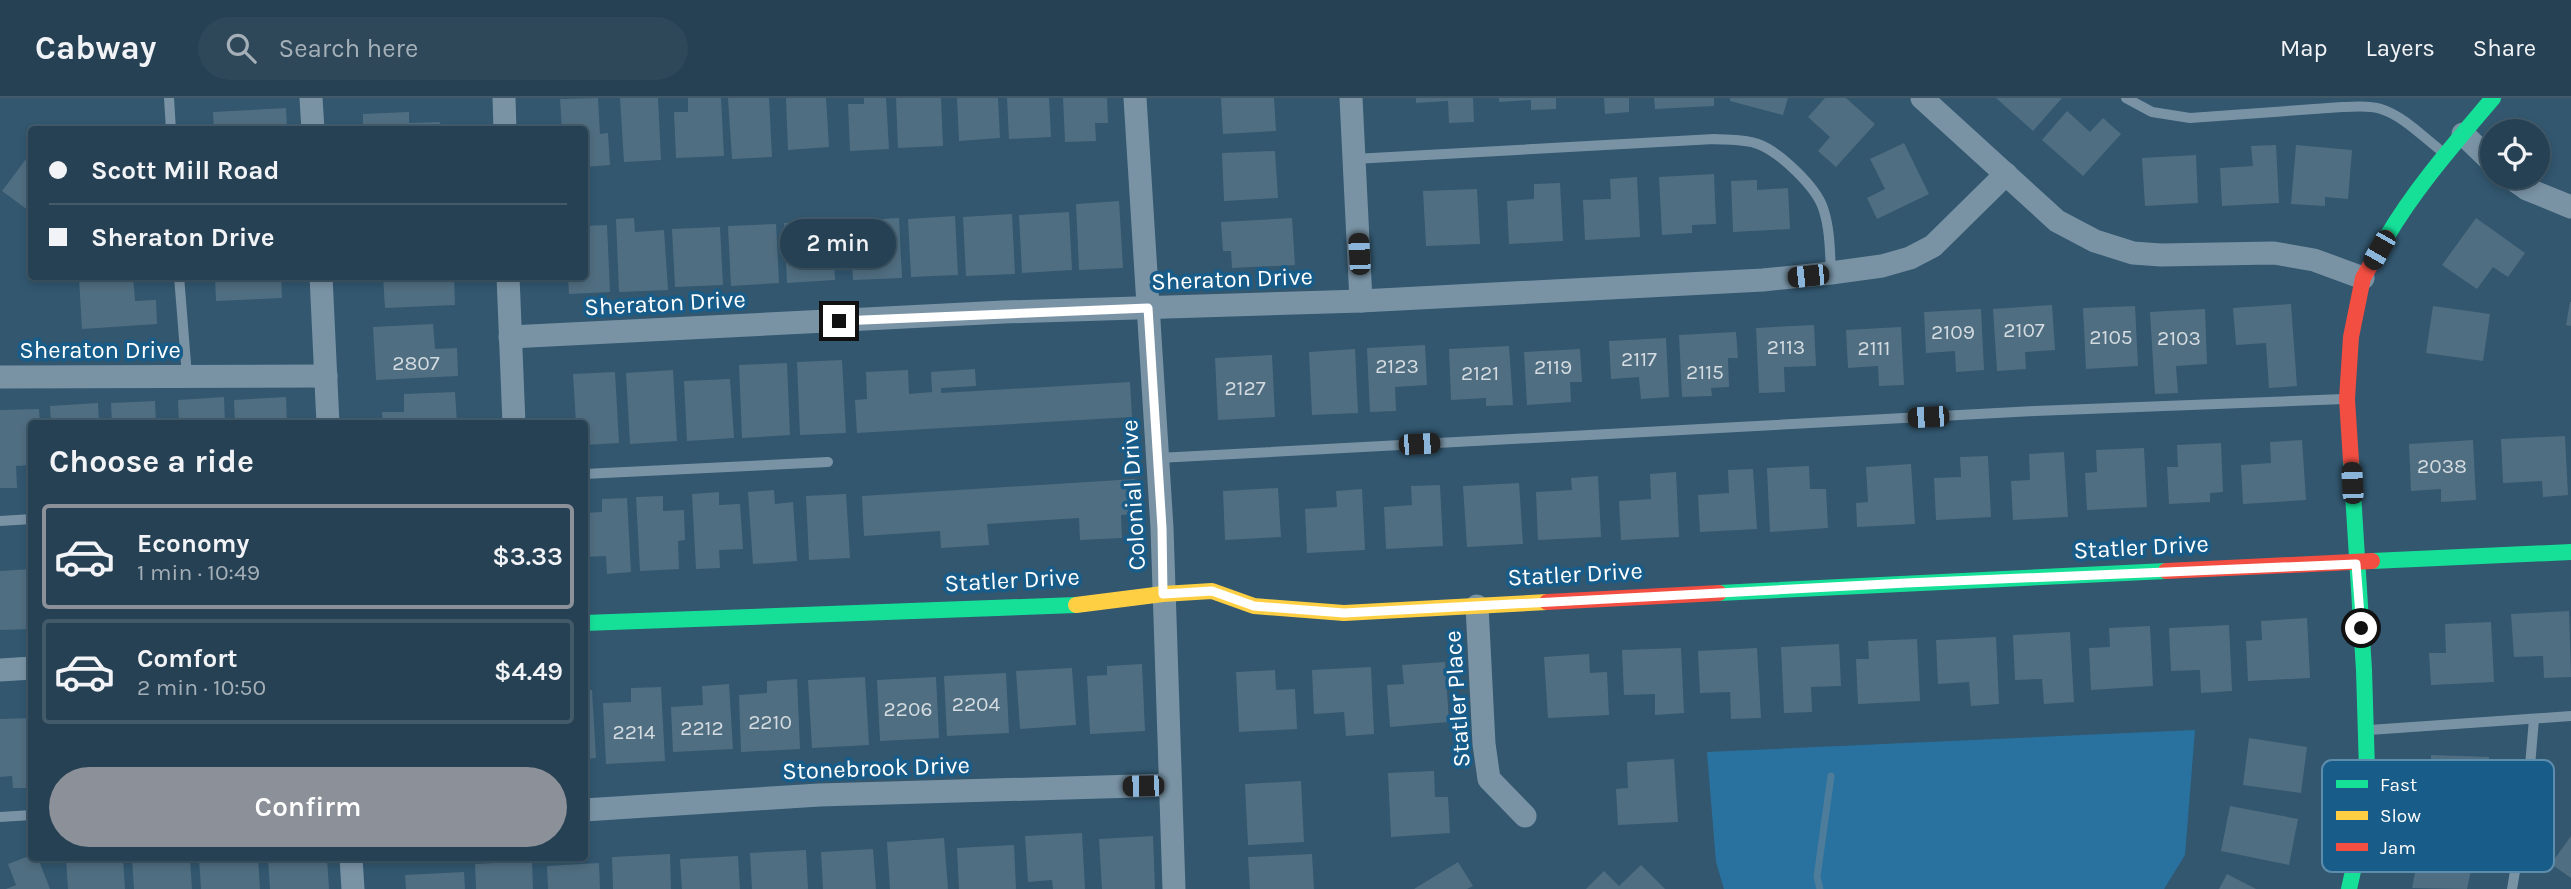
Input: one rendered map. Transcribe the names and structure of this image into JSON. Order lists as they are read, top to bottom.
{
  "streets": {
    "street": [
      "Sheraton Drive",
      "Colonial Drive",
      "Statler Drive",
      "Statler Place",
      "Stonebrook Drive"
    ]
  },
  "crossings": [
    ["Sheraton Drive", "Colonial Drive"],
    ["Colonial Drive", "Statler Drive"],
    ["Colonial Drive", "Stonebrook Drive"],
    ["Statler Drive", "Statler Place"]
  ],
  "house_numbers": [
    "2107",
    "2109",
    "2105",
    "2103",
    "2113",
    "2111",
    "2117",
    "2807",
    "2123",
    "2119",
    "2115",
    "2121",
    "2127",
    "2038",
    "2204",
    "2206",
    "2210",
    "2212",
    "2214"
  ],
  "legend": ["Fast", "Slow", "Jam"],
  "page": {
    "header": "Cabway",
    "search": "Search here",
    "nav": ["Map", "Layers", "Share"],
    "banner": ["Scott Mill Road", "Sheraton Drive"],
    "bubble": "2 min",
    "heading": "Choose a ride",
    "list": [
      {
        "name": "Economy",
        "note": "1 min · 10:49",
        "value": "$3.33"
      },
      {
        "name": "Comfort",
        "note": "2 min · 10:50",
        "value": "$4.49"
      }
    ],
    "buttons": "Confirm"
  }
}
